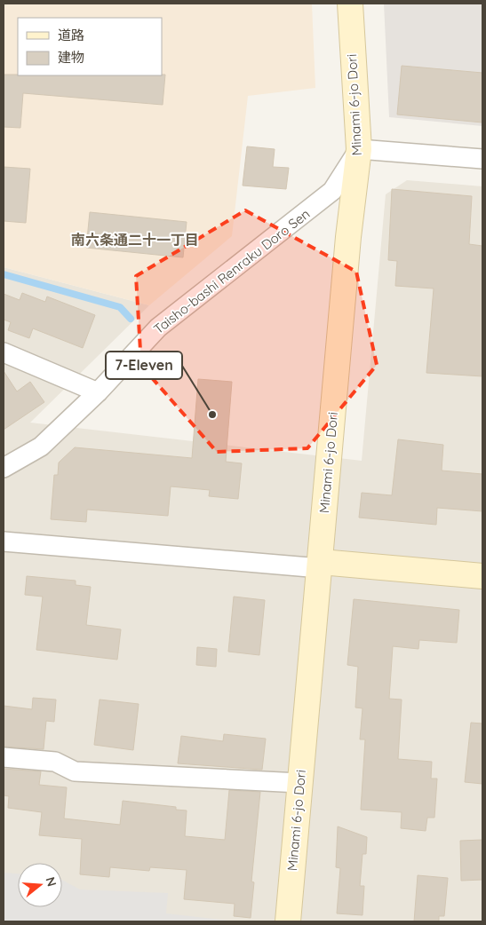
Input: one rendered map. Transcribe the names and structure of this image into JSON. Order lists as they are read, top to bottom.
{
  "streets": {
    "street": ["Minami 6-jo Dori", "Taisho-bashi Renraku Doro Sen"]
  },
  "crossings": [
    ["Minami 6-jo Dori", "Taisho-bashi Renraku Doro Sen"]
  ],
  "districts": ["南六条通二十一丁目"],
  "places": ["7-Eleven"],
  "legend": ["道路", "建物"],
  "north": "right"
}
